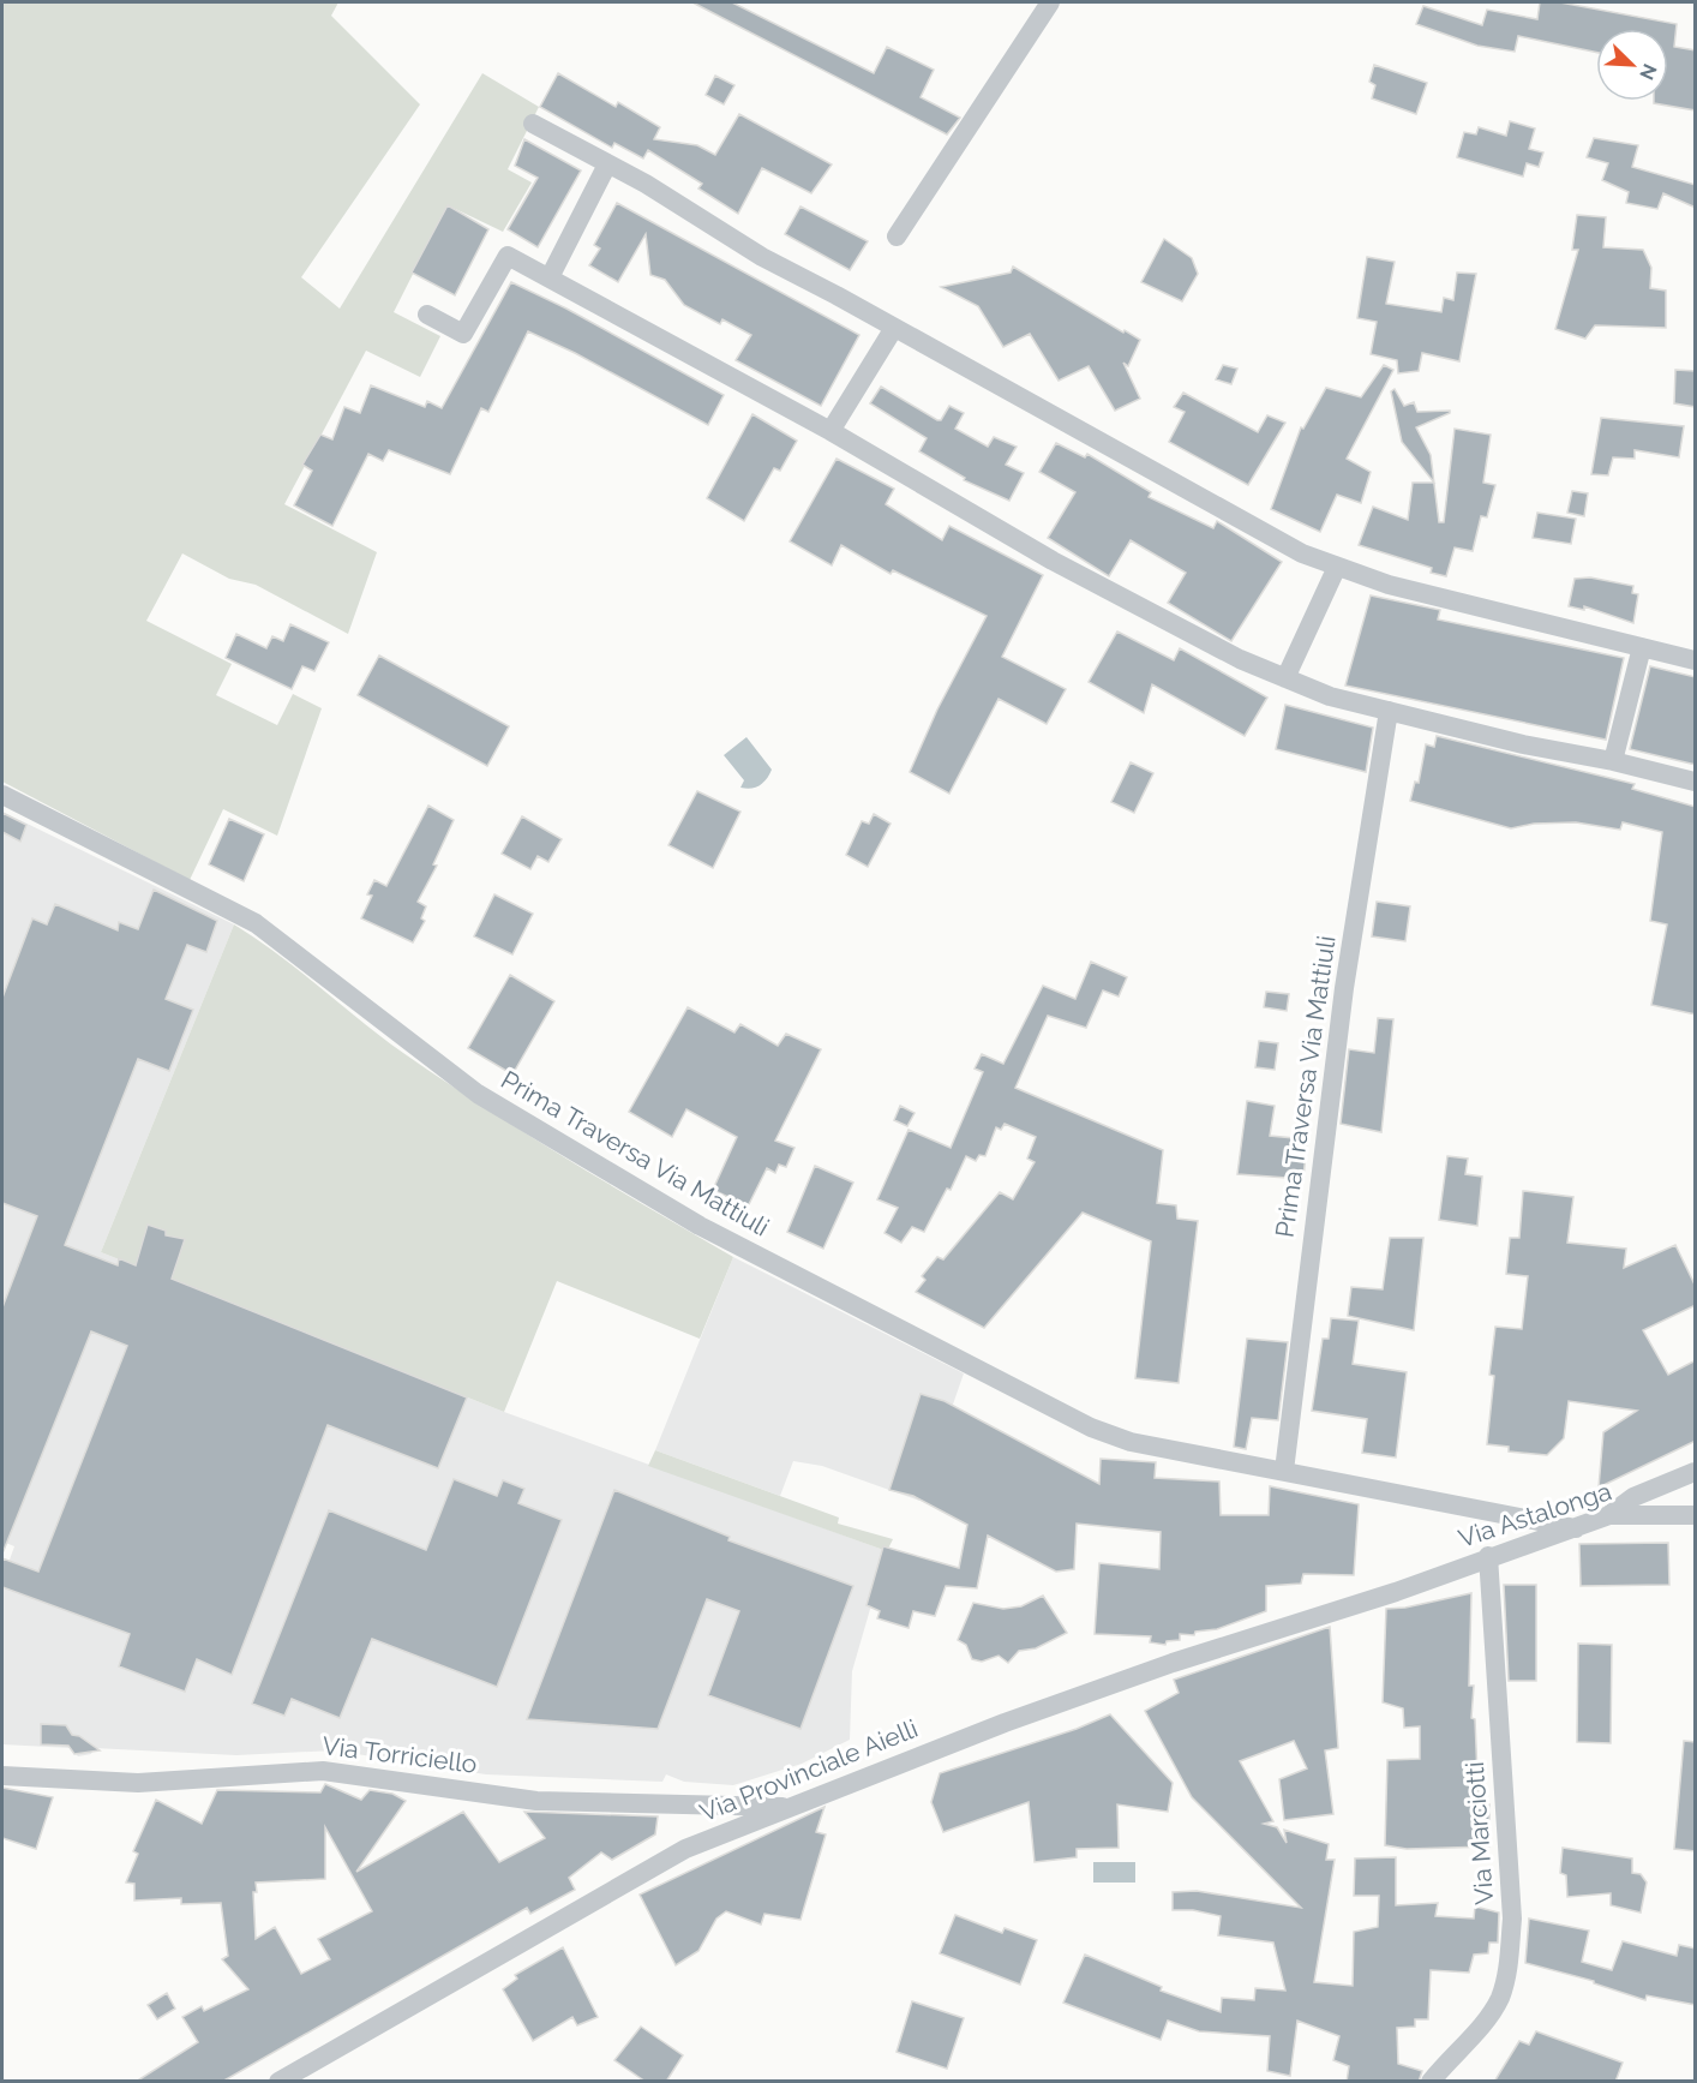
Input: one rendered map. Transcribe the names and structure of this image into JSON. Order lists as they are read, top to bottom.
{
  "streets": {
    "street": [
      "Prima Traversa Via Mattiuli",
      "Via Astalonga",
      "Via Torriciello",
      "Via Provinciale Aielli",
      "Via Marciotti"
    ]
  },
  "crossings": [
    ["Prima Traversa Via Mattiuli", "Via Astalonga"],
    ["Via Astalonga", "Via Provinciale Aielli"],
    ["Via Astalonga", "Via Marciotti"],
    ["Via Torriciello", "Via Provinciale Aielli"]
  ],
  "north": "bottom right"
}
